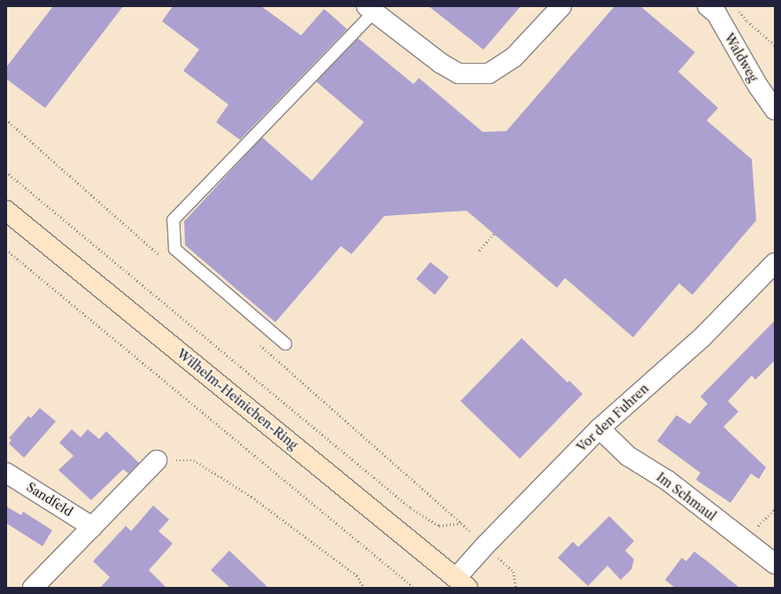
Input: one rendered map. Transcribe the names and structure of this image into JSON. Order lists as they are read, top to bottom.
{
  "streets": {
    "main road": ["Wilhelm-Heinichen-Ring"],
    "street": [
      "Waldweg",
      "Vor den Fuhren",
      "Im Schmaul",
      "Sandfeld"
    ]
  },
  "crossings": [
    ["Wilhelm-Heinichen-Ring", "Vor den Fuhren"],
    ["Vor den Fuhren", "Im Schmaul"]
  ]
}
